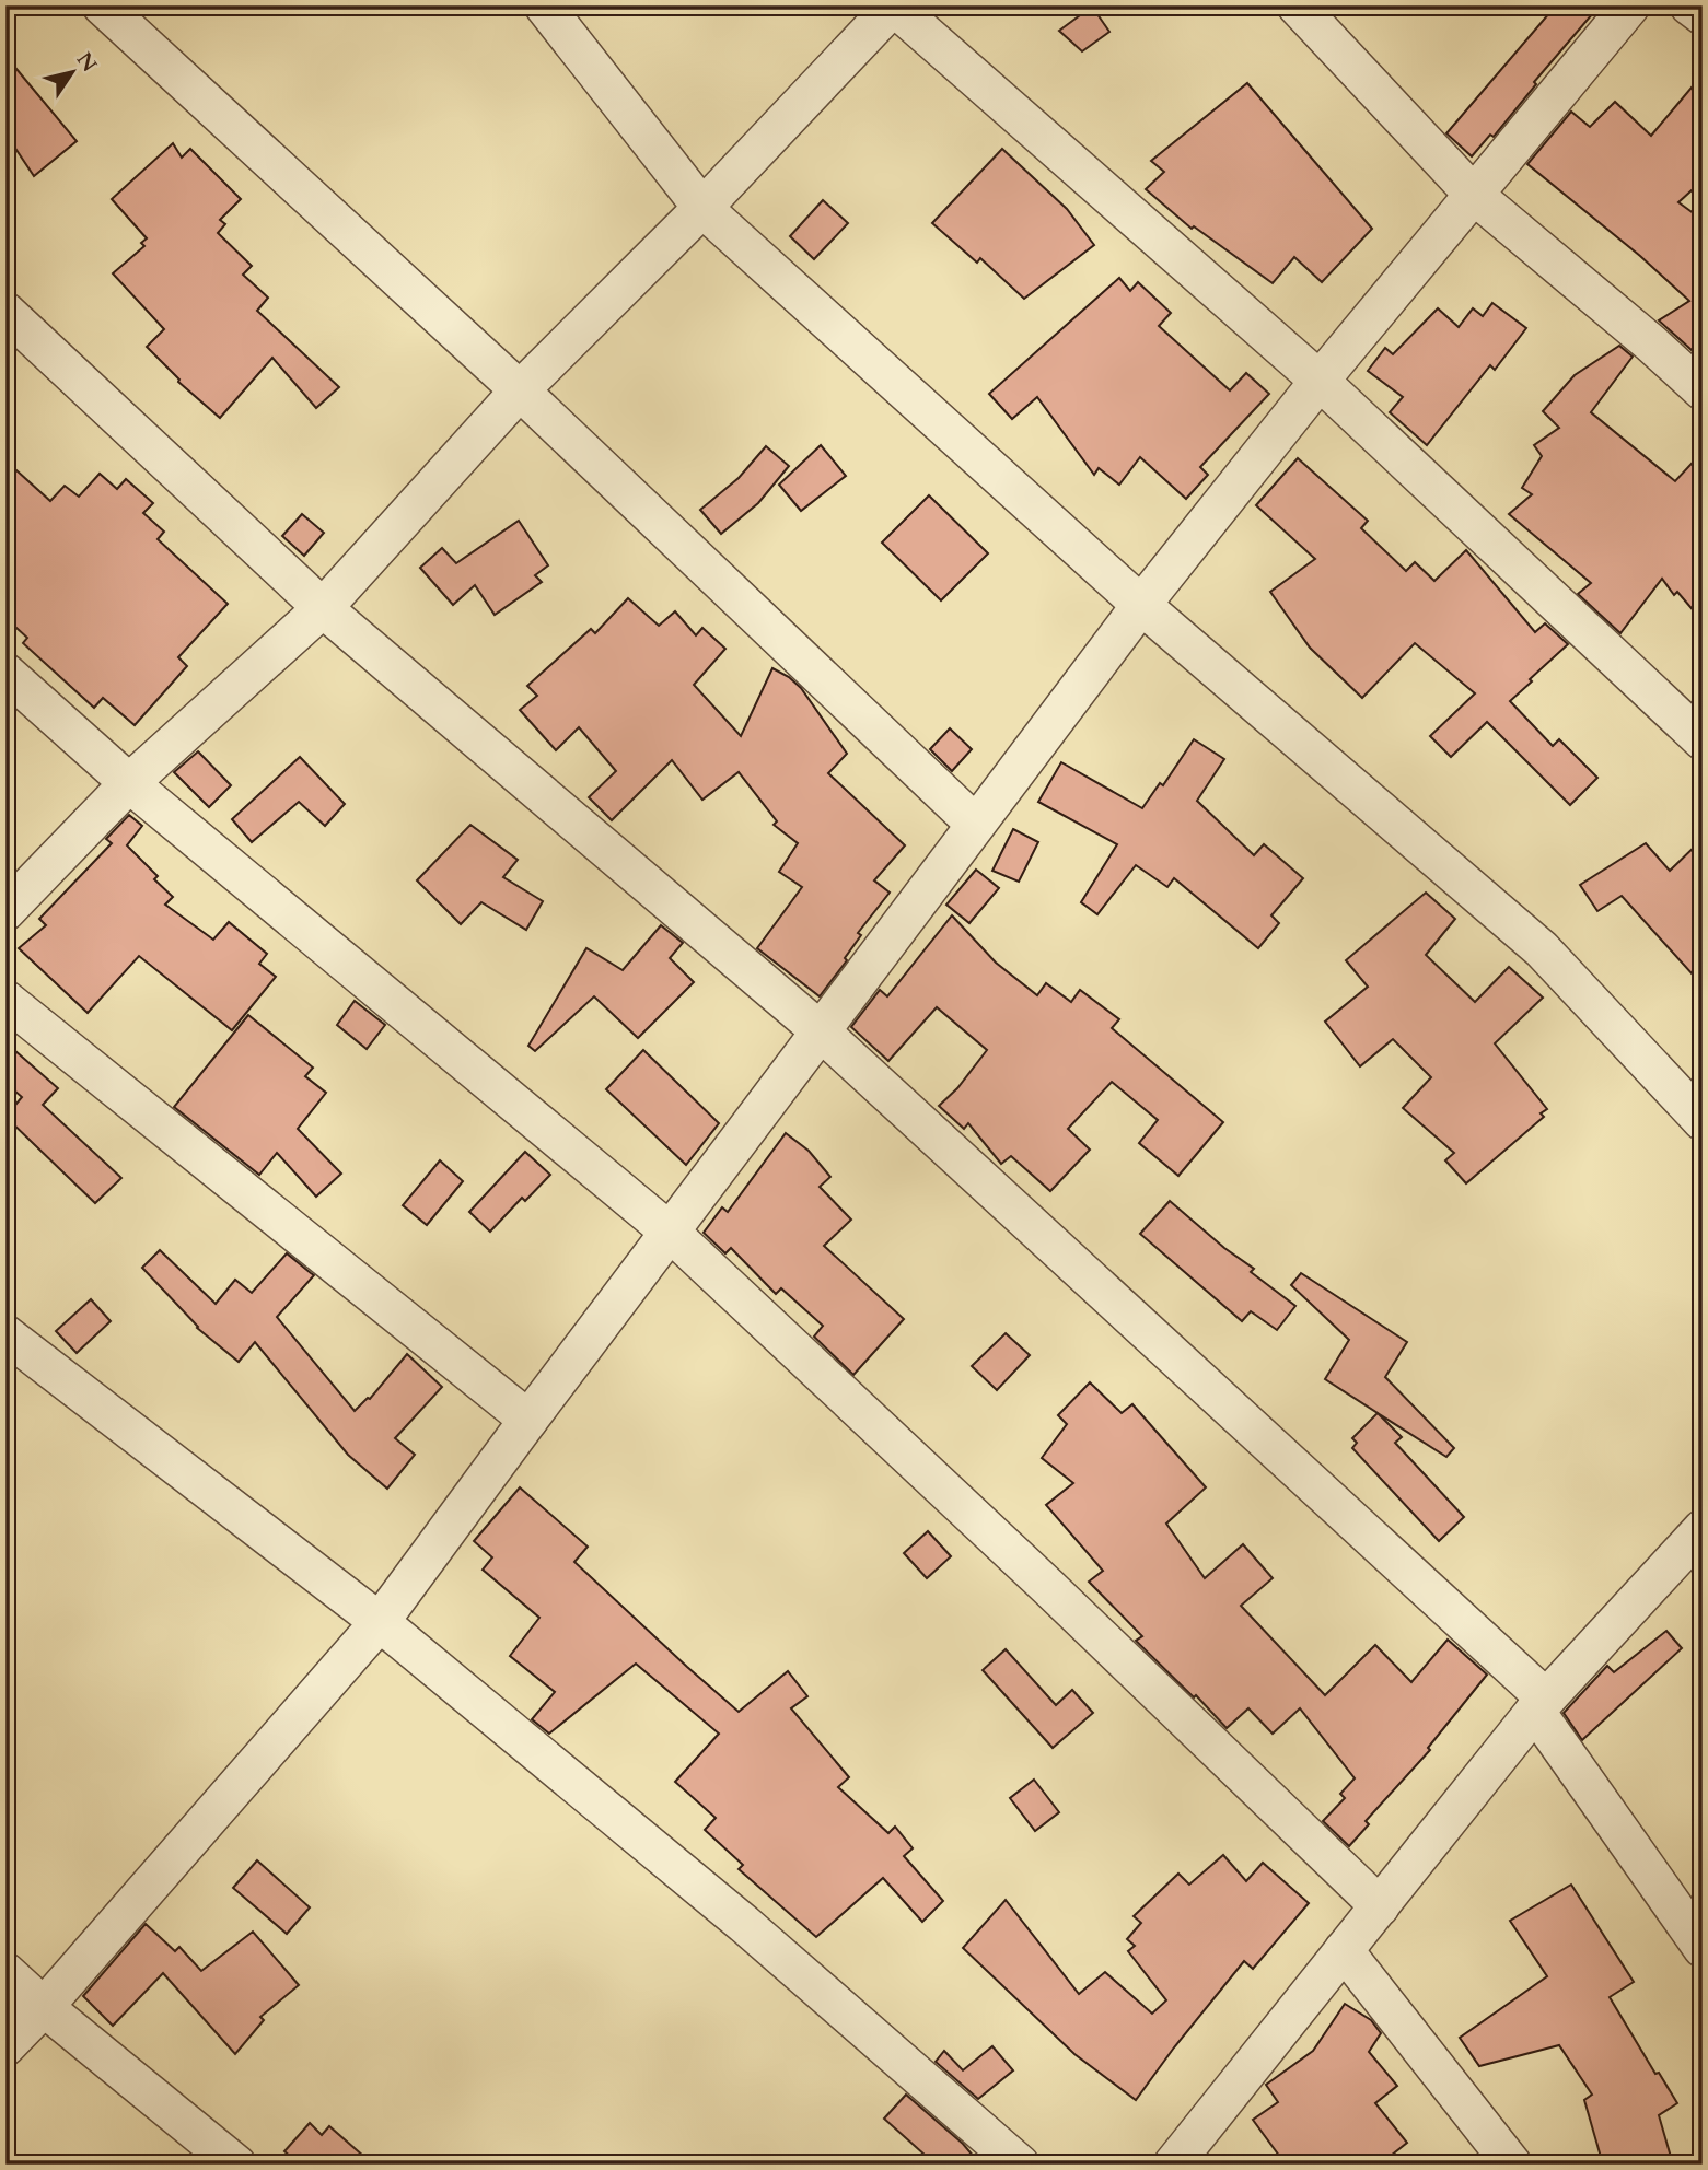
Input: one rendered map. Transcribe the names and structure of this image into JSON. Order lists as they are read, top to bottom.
{
  "north": "top right"
}
